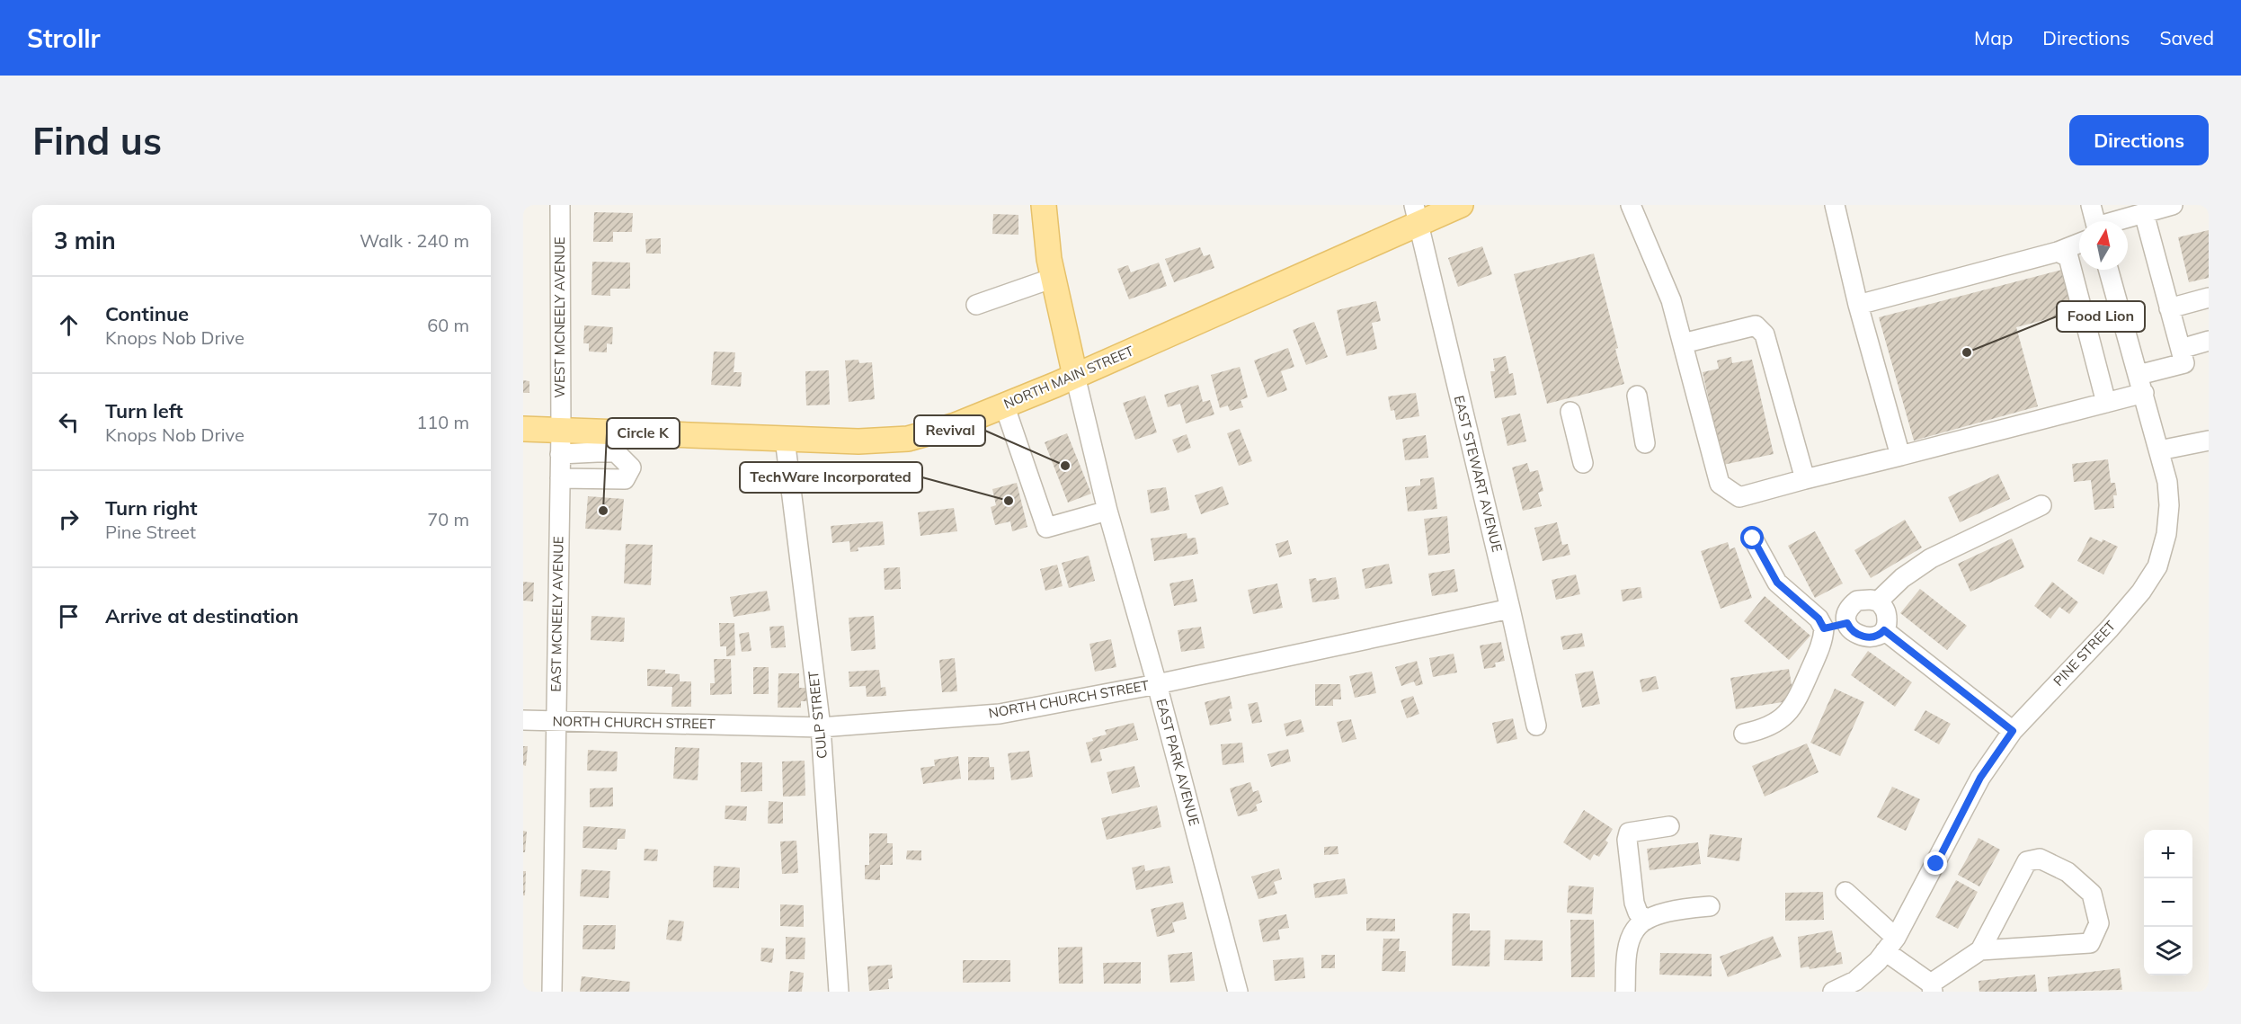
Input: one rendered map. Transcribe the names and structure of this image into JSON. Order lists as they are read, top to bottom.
{
  "streets": {
    "main road": ["NORTH MAIN STREET"],
    "street": [
      "WEST MCNEELY AVENUE",
      "EAST STEWART AVENUE",
      "EAST MCNEELY AVENUE",
      "PINE STREET",
      "NORTH CHURCH STREET",
      "CULP STREET",
      "EAST PARK AVENUE"
    ]
  },
  "crossings": [
    ["WEST MCNEELY AVENUE", "NORTH MAIN STREET"],
    ["WEST MCNEELY AVENUE", "EAST MCNEELY AVENUE"],
    ["NORTH MAIN STREET", "EAST STEWART AVENUE"],
    ["NORTH MAIN STREET", "EAST MCNEELY AVENUE"],
    ["NORTH MAIN STREET", "CULP STREET"],
    ["NORTH MAIN STREET", "EAST PARK AVENUE"],
    ["EAST STEWART AVENUE", "NORTH CHURCH STREET"],
    ["EAST MCNEELY AVENUE", "NORTH CHURCH STREET"],
    ["NORTH CHURCH STREET", "CULP STREET"],
    ["NORTH CHURCH STREET", "EAST PARK AVENUE"]
  ],
  "places": [
    "Food Lion",
    "Revival",
    "TechWare Incorporated",
    "Circle K"
  ],
  "north": "top",
  "page": {
    "header": "Strollr",
    "nav": ["Map", "Directions", "Saved"],
    "buttons": "Directions",
    "title": "Find us",
    "heading": ["3 min", "Walk · 240 m"],
    "list": [
      ["Continue", "Knops Nob Drive", "60 m"],
      ["Turn left", "Knops Nob Drive", "110 m"],
      ["Turn right", "Pine Street", "70 m"],
      "Arrive at destination"
    ],
    "map_buttons": ["+", "−"]
  }
}
